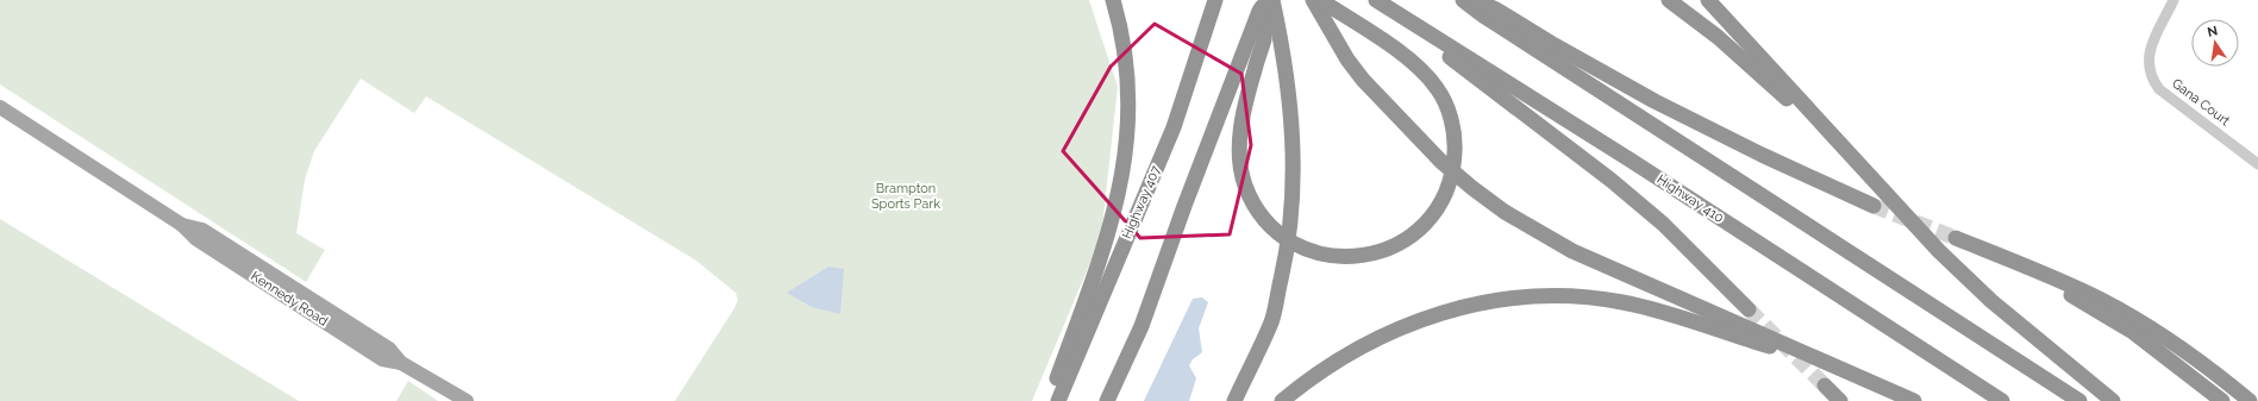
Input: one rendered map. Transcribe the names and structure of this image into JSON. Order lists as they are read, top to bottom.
{
  "streets": {
    "highway": ["Highway 410", "Highway 407"],
    "main road": ["Kennedy Road"],
    "street": ["Gana Court"]
  },
  "parks": ["Brampton Sports Park"],
  "north": "top"
}
